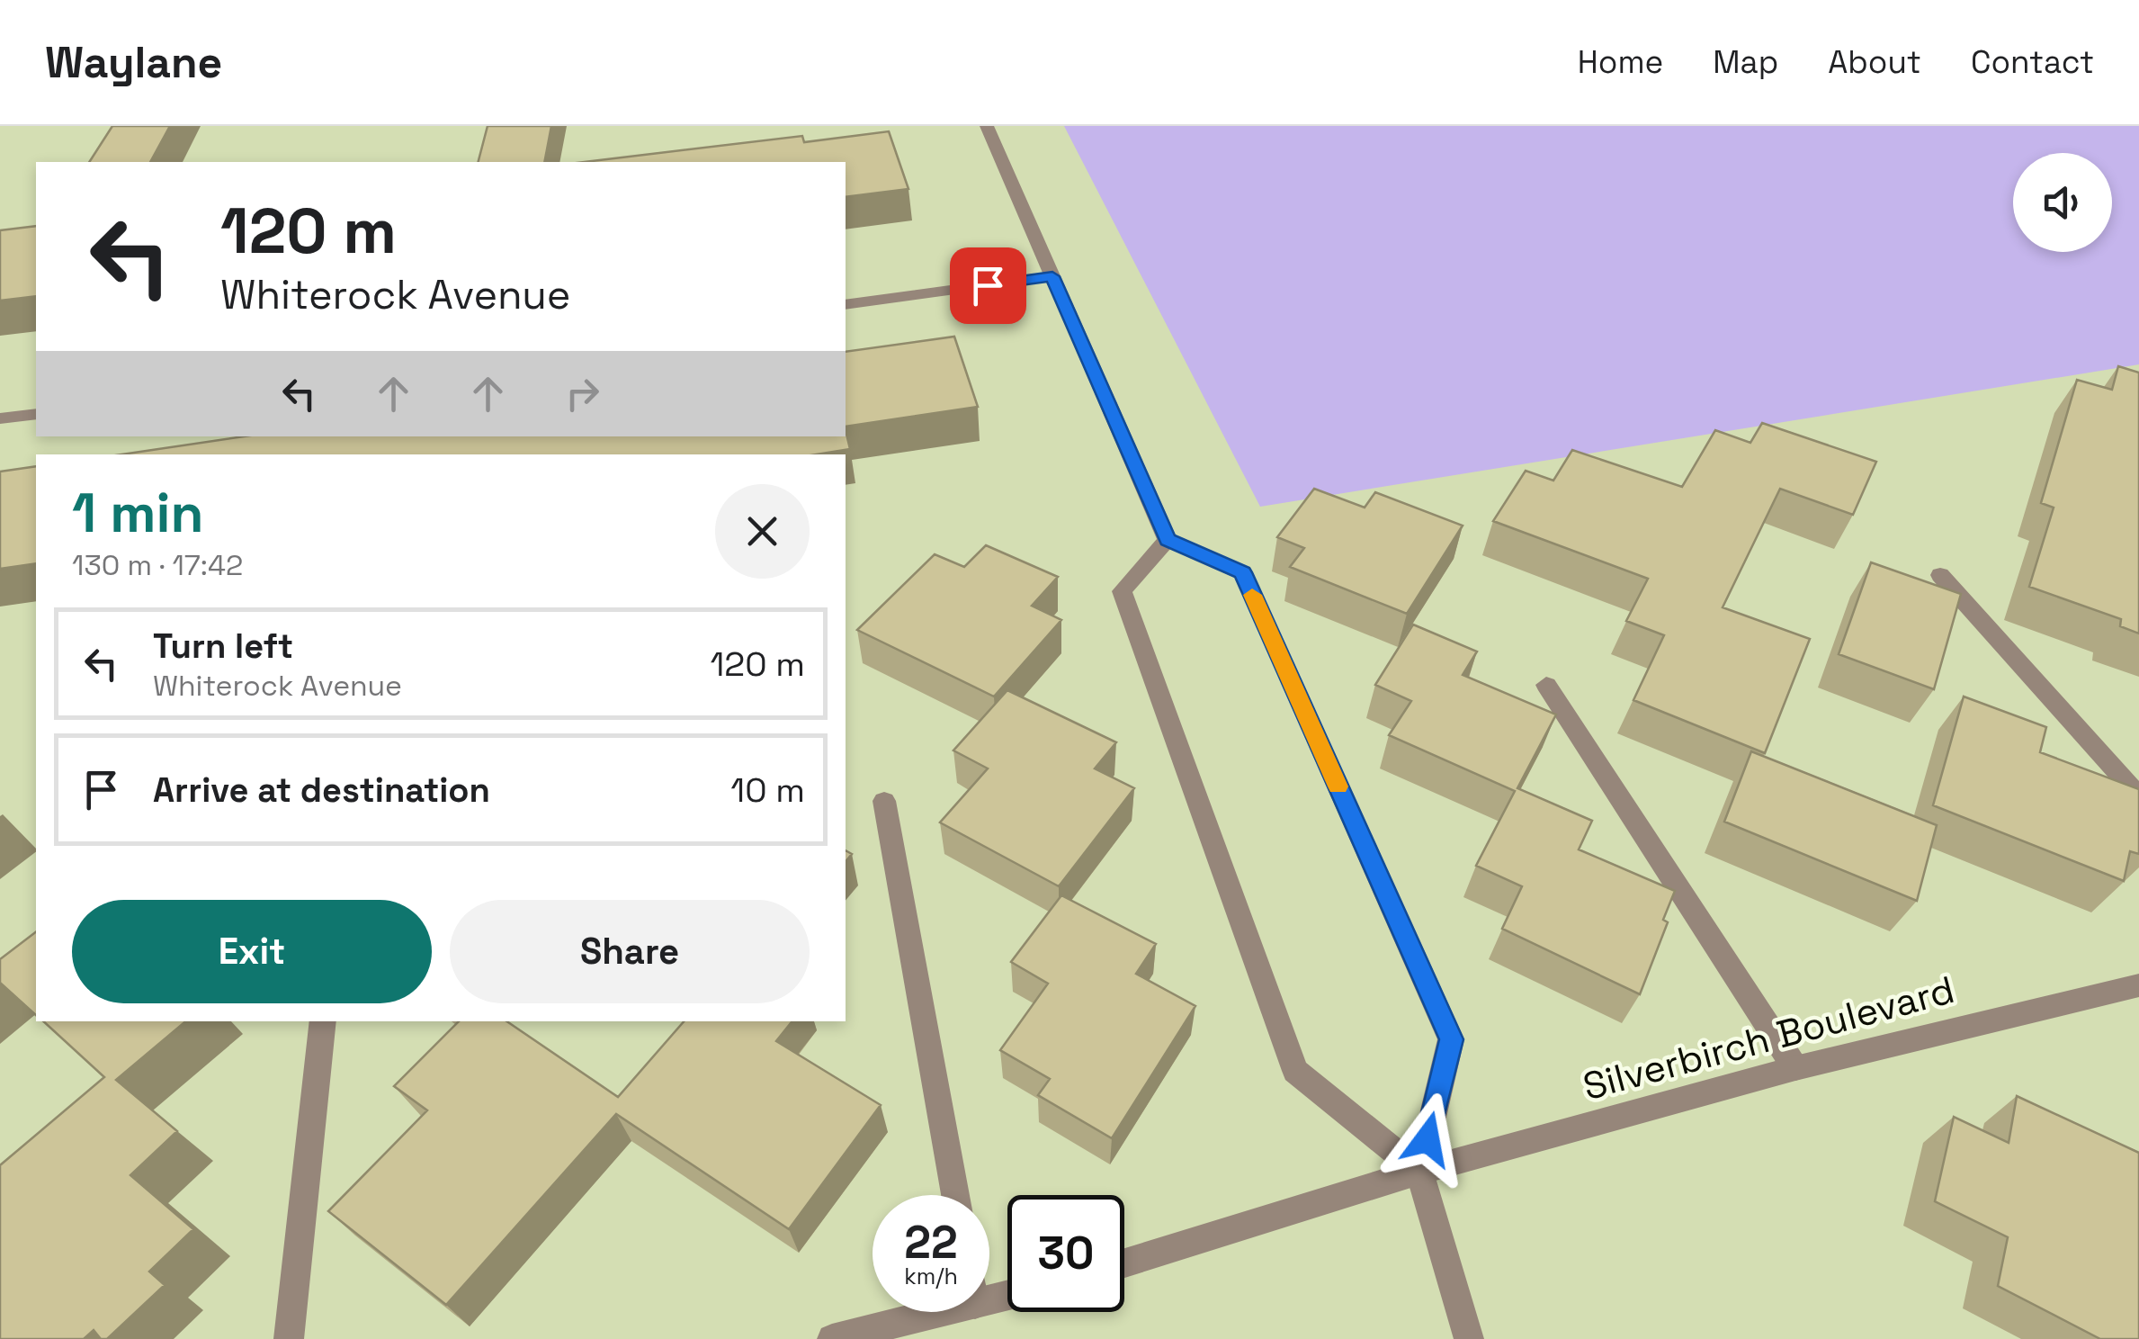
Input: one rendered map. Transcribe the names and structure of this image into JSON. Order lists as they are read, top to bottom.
{
  "streets": {
    "street": ["Silverbirch Boulevard"]
  },
  "page": {
    "header": "Waylane",
    "nav": [
      "Home",
      "Map",
      "About",
      "Contact"
    ],
    "turn": ["120 m", "Whiterock Avenue"],
    "heading": ["1 min", "130 m · 17:42"],
    "list": [
      {
        "name": "Turn left",
        "note": "Whiterock Avenue",
        "value": "120 m"
      },
      {
        "name": "Arrive at destination",
        "value": "10 m"
      }
    ],
    "buttons": ["Exit", "Share"],
    "speed": "22 km/h",
    "limit": "30"
  }
}
